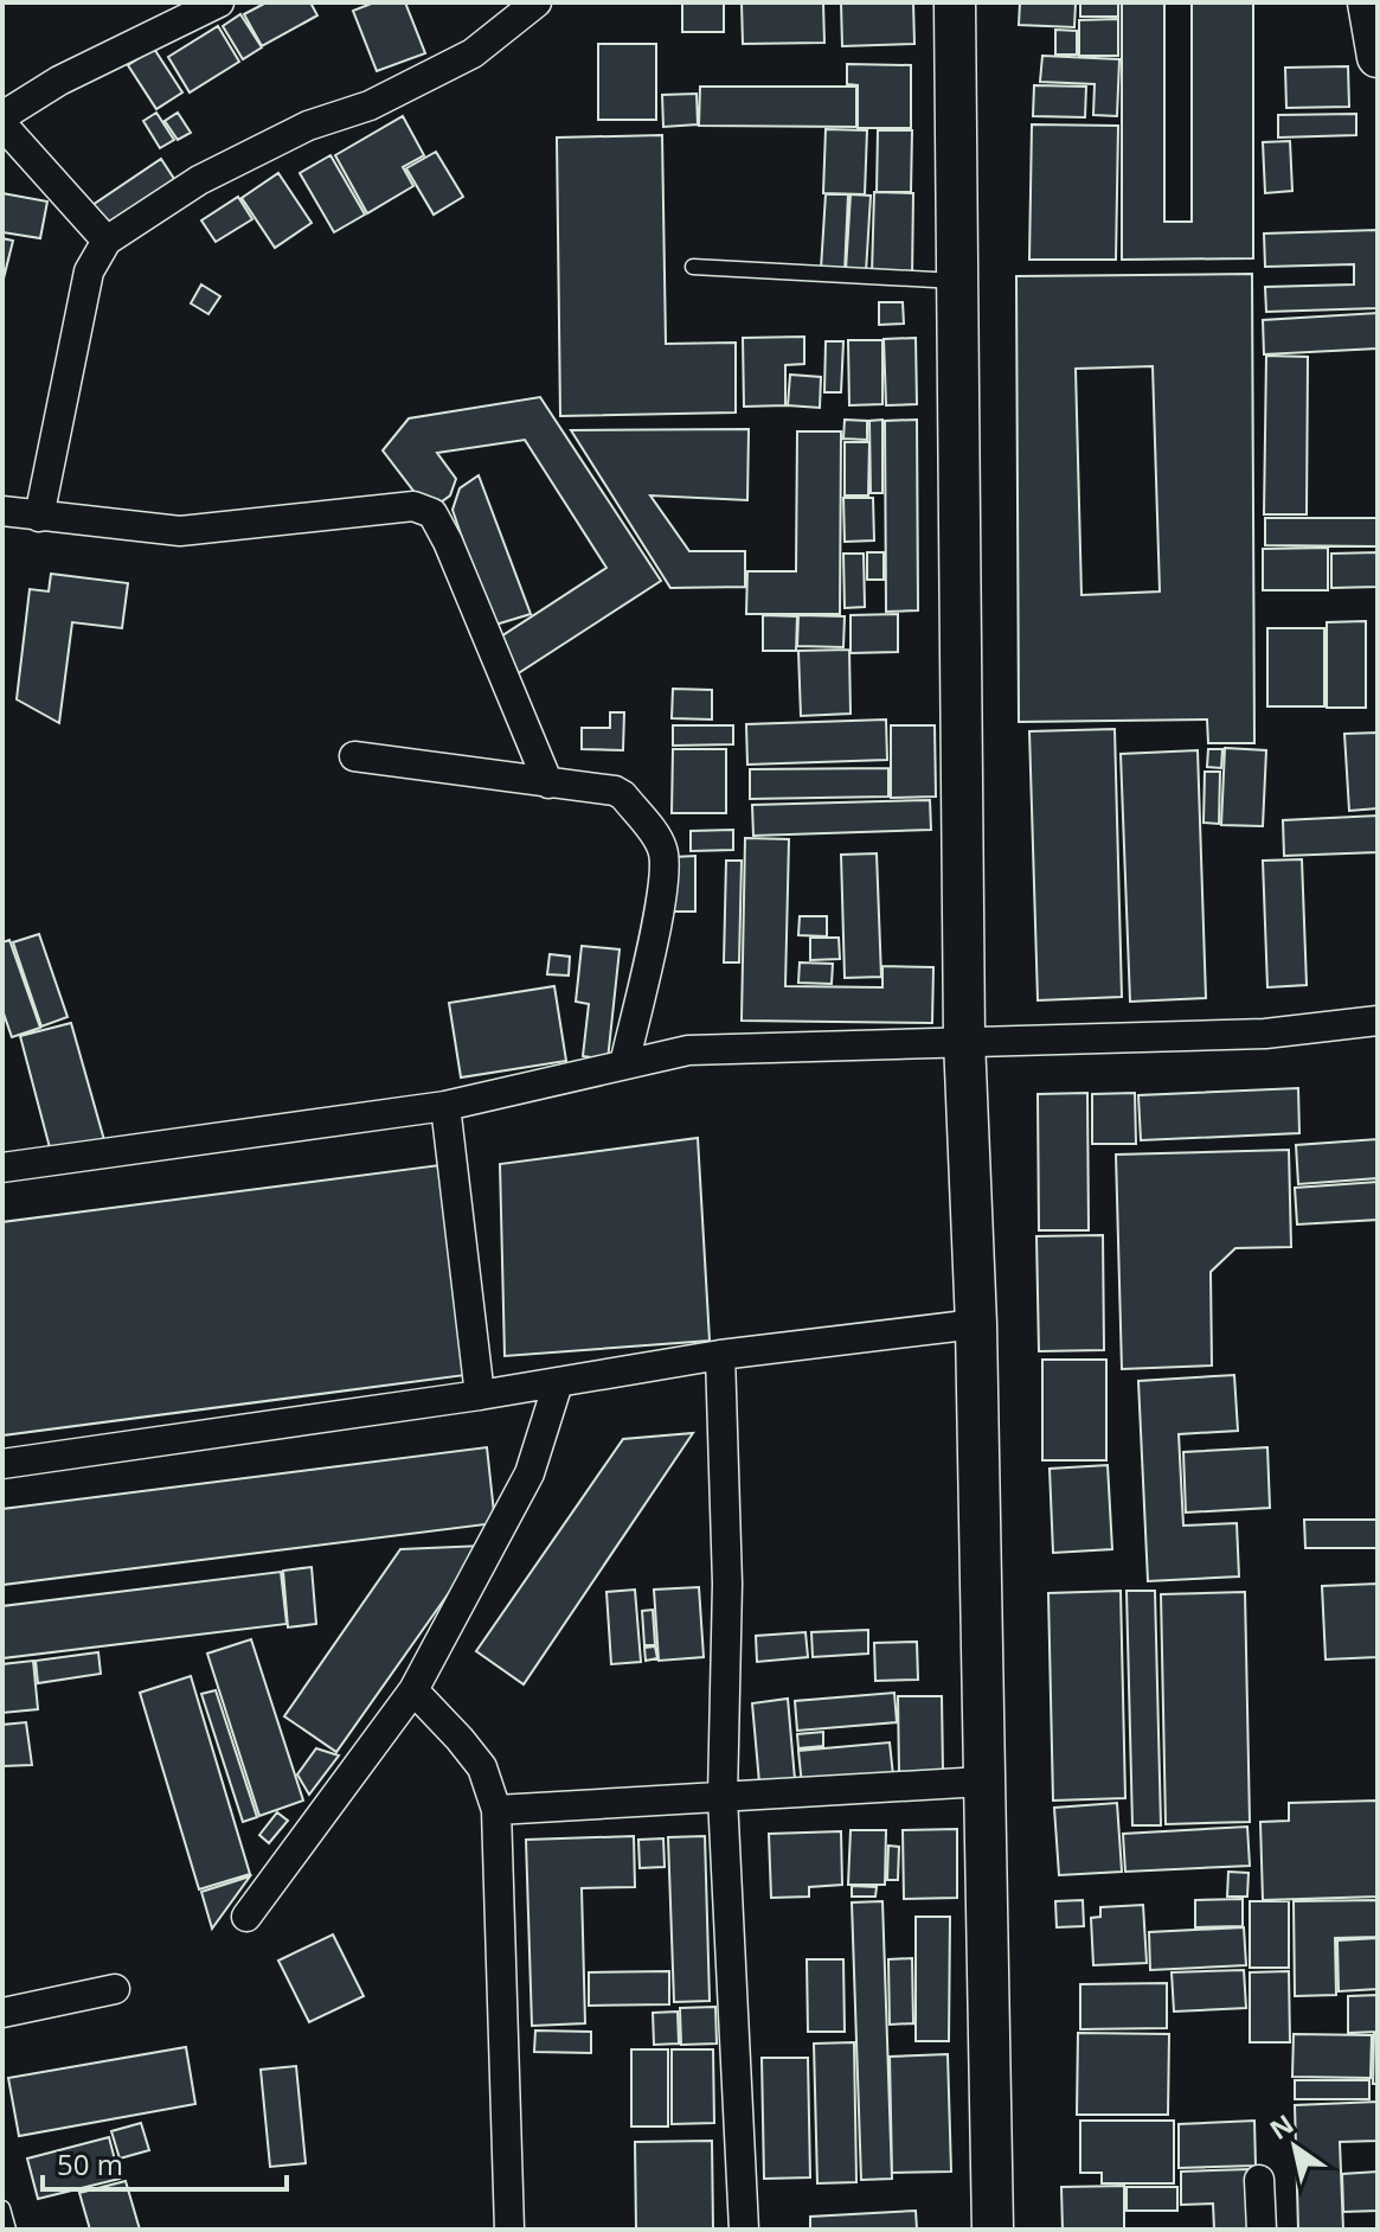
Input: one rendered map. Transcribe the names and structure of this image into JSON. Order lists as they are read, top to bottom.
{
  "scale_bar": "50 m",
  "north": "top left"
}
